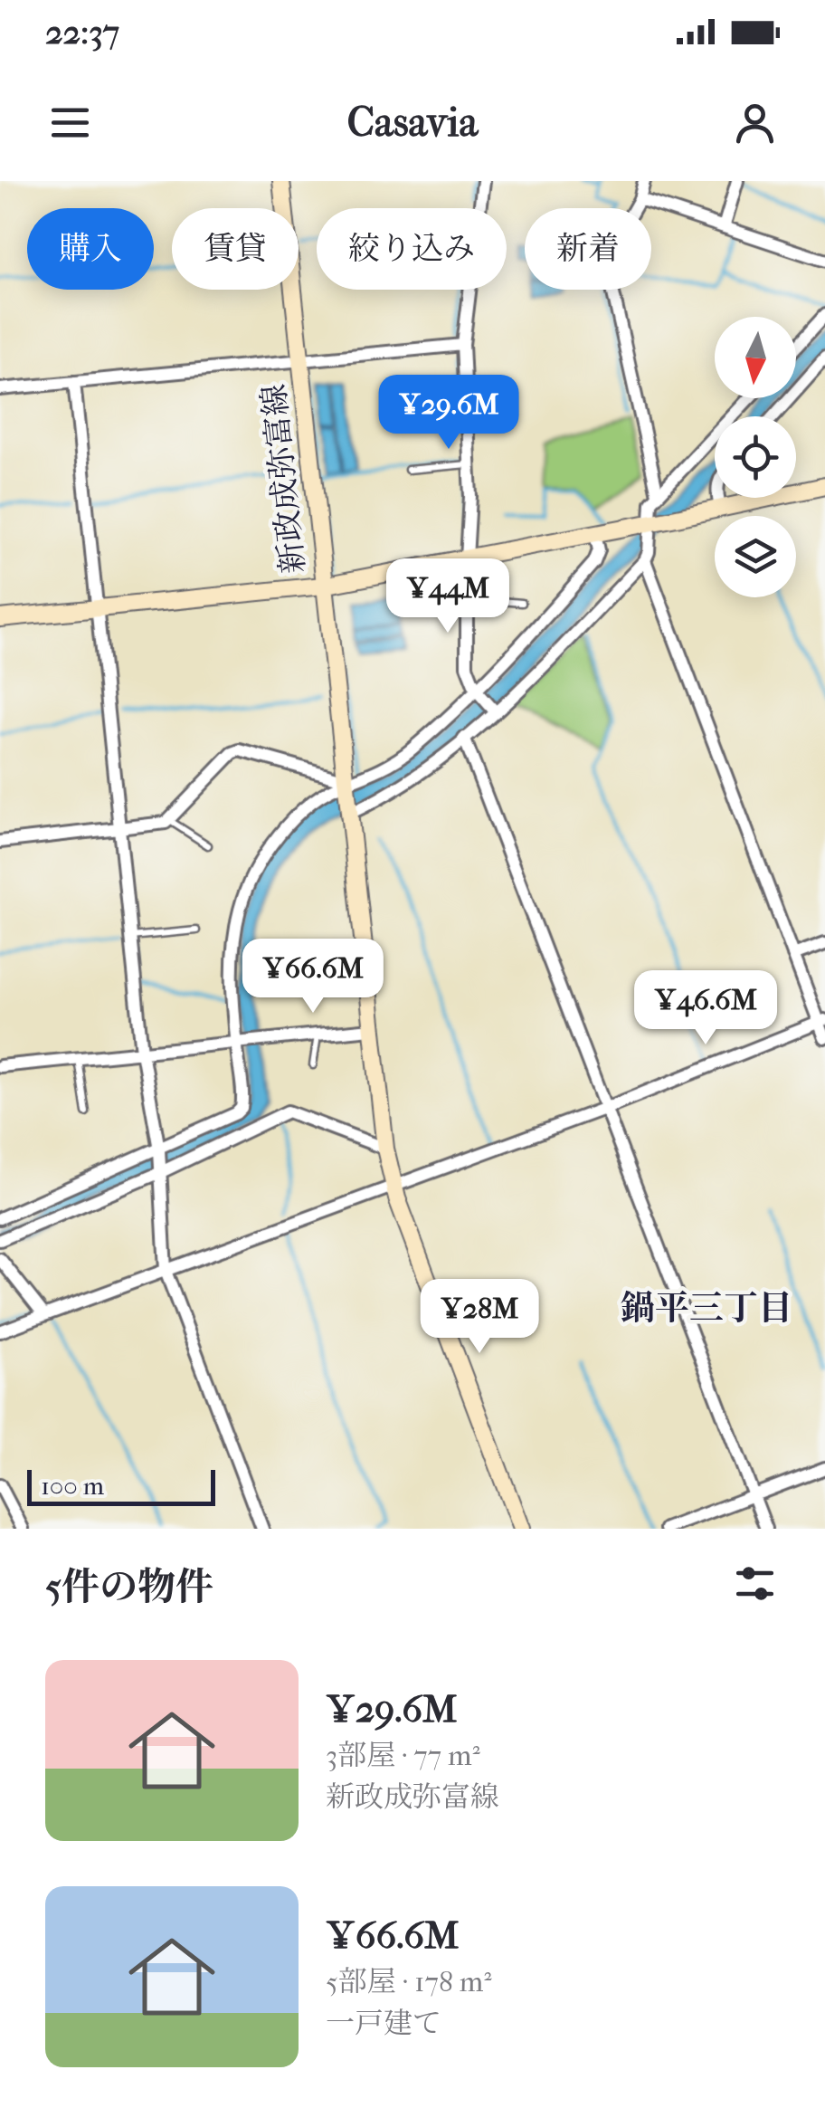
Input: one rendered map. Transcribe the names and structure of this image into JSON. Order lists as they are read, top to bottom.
{
  "streets": {
    "street": ["新政成弥富線"]
  },
  "districts": ["鍋平三丁目"],
  "scale_bar": "100 m",
  "north": "bottom",
  "page": {
    "status": "22:37",
    "header": "Casavia",
    "chip": [
      "購入",
      "賃貸",
      "絞り込み",
      "新着"
    ],
    "price": [
      "¥29.6M",
      "¥44M",
      "¥66.6M",
      "¥46.6M",
      "¥28M"
    ],
    "scale": "100 m",
    "heading": "5件の物件",
    "list": [
      {
        "name": "¥29.6M",
        "note": "3部屋 · 77 m² · 新政成弥富線"
      },
      {
        "name": "¥66.6M",
        "note": "5部屋 · 178 m² · 一戸建て"
      }
    ]
  }
}
